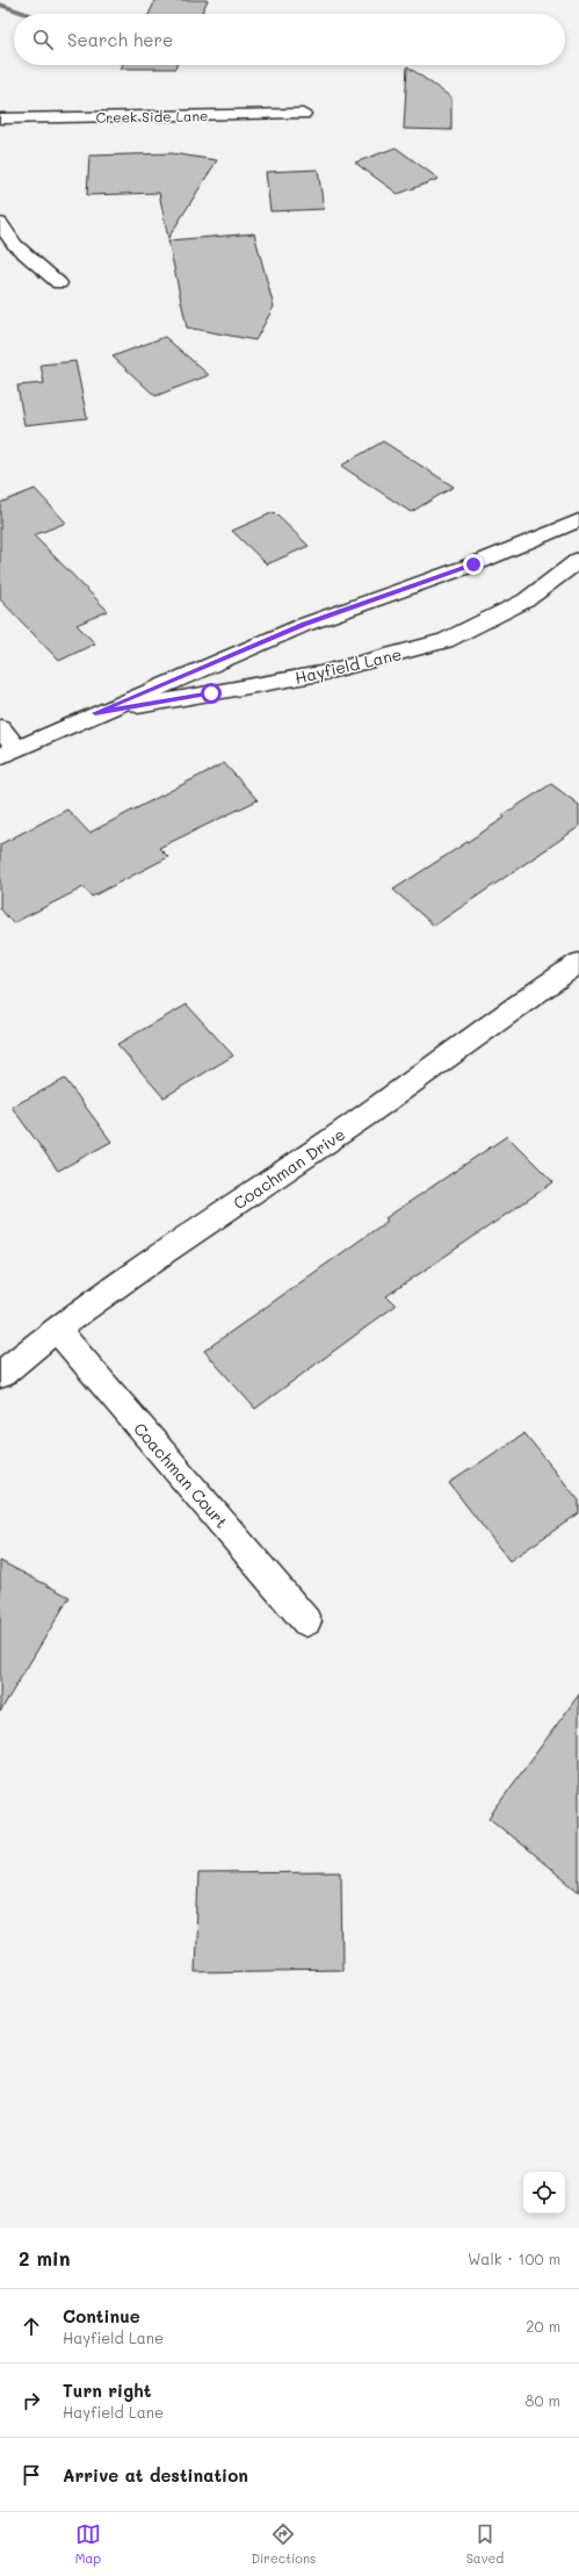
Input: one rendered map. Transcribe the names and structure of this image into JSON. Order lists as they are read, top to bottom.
{
  "streets": {
    "street": [
      "Creek Side Lane",
      "Hayfield Lane",
      "Coachman Drive",
      "Coachman Court"
    ]
  },
  "crossings": [
    ["Coachman Drive", "Coachman Court"]
  ],
  "page": {
    "search": "Search here",
    "heading": ["2 min", "Walk · 100 m"],
    "list": [
      ["Continue", "Hayfield Lane", "20 m"],
      ["Turn right", "Hayfield Lane", "80 m"],
      "Arrive at destination"
    ],
    "nav": ["Map", "Directions", "Saved"]
  }
}
